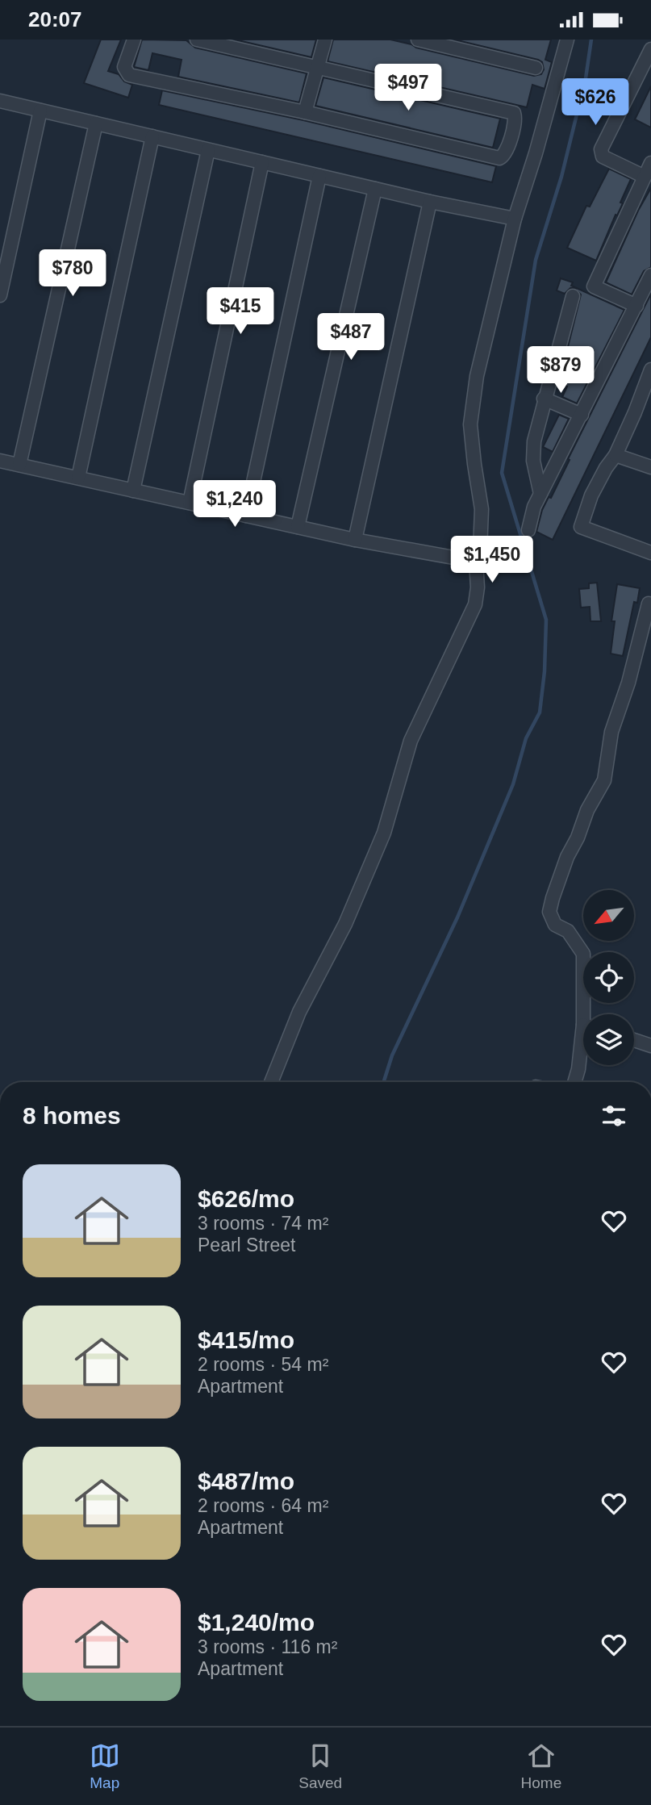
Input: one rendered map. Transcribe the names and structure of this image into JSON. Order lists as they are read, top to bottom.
{
  "north": "bottom left",
  "page": {
    "status": "20:07",
    "price": [
      "$497",
      "$626",
      "$780",
      "$415",
      "$487",
      "$879",
      "$1,240",
      "$1,450"
    ],
    "heading": "8 homes",
    "list": [
      {
        "name": "$626/mo",
        "note": "3 rooms · 74 m² · Pearl Street"
      },
      {
        "name": "$415/mo",
        "note": "2 rooms · 54 m² · Apartment"
      },
      {
        "name": "$487/mo",
        "note": "2 rooms · 64 m² · Apartment"
      },
      {
        "name": "$1,240/mo",
        "note": "3 rooms · 116 m² · Apartment"
      }
    ],
    "tabs": ["Map", "Saved", "Home"]
  }
}
